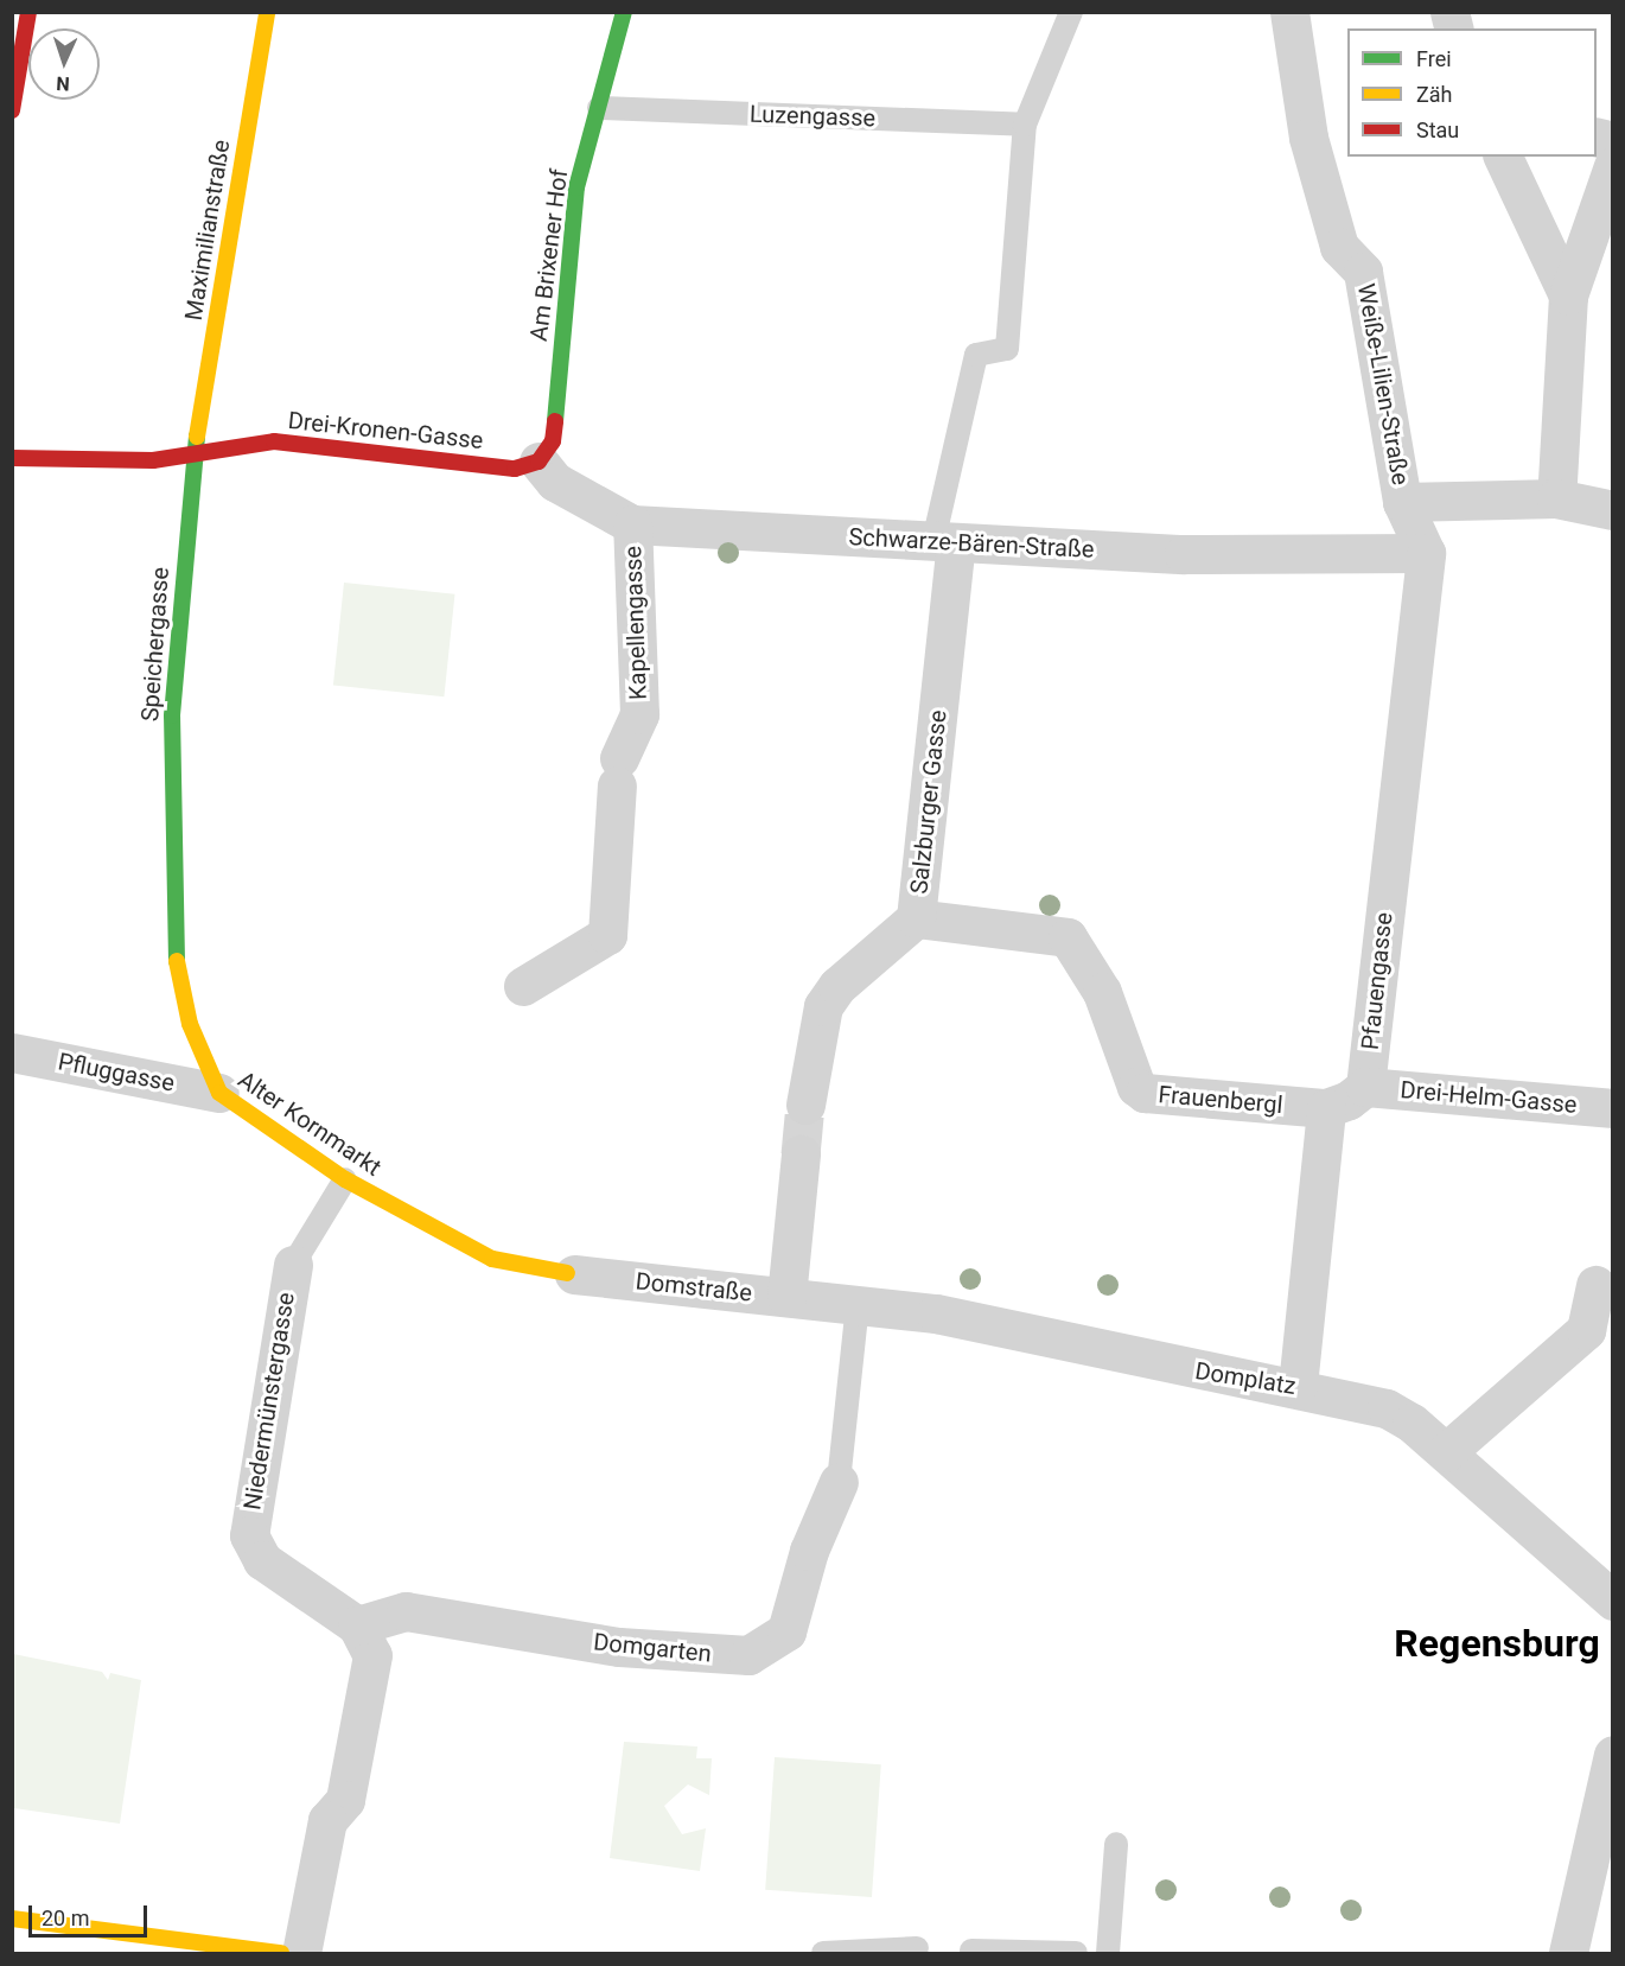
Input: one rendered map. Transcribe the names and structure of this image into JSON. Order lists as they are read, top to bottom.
{
  "streets": {
    "street": [
      "Maximilianstraße",
      "Am Brixener Hof",
      "Weiße-Lilien-Straße",
      "Drei-Kronen-Gasse",
      "Schwarze-Bären-Straße",
      "Kapellengasse",
      "Speichergasse",
      "Salzburger Gasse",
      "Pfauengasse",
      "Pfluggasse",
      "Drei-Helm-Gasse",
      "Frauenbergl",
      "Alter Kornmarkt",
      "Domstraße",
      "Domplatz",
      "Niedermünstergasse",
      "Domgarten"
    ],
    "lane": ["Luzengasse"]
  },
  "crossings": [
    ["Luzengasse", "Am Brixener Hof"],
    ["Maximilianstraße", "Drei-Kronen-Gasse"],
    ["Maximilianstraße", "Speichergasse"],
    ["Am Brixener Hof", "Drei-Kronen-Gasse"],
    ["Am Brixener Hof", "Schwarze-Bären-Straße"],
    ["Weiße-Lilien-Straße", "Schwarze-Bären-Straße"],
    ["Weiße-Lilien-Straße", "Pfauengasse"],
    ["Drei-Kronen-Gasse", "Schwarze-Bären-Straße"],
    ["Drei-Kronen-Gasse", "Speichergasse"],
    ["Schwarze-Bären-Straße", "Kapellengasse"],
    ["Schwarze-Bären-Straße", "Salzburger Gasse"],
    ["Schwarze-Bären-Straße", "Pfauengasse"],
    ["Speichergasse", "Alter Kornmarkt"],
    ["Salzburger Gasse", "Frauenbergl"],
    ["Pfauengasse", "Drei-Helm-Gasse"],
    ["Pfluggasse", "Alter Kornmarkt"],
    ["Alter Kornmarkt", "Domstraße"],
    ["Alter Kornmarkt", "Niedermünstergasse"],
    ["Domstraße", "Domplatz"],
    ["Niedermünstergasse", "Domgarten"]
  ],
  "districts": ["Regensburg"],
  "legend": ["Frei", "Zäh", "Stau"],
  "scale_bar": "20 m",
  "north": "bottom"
}
